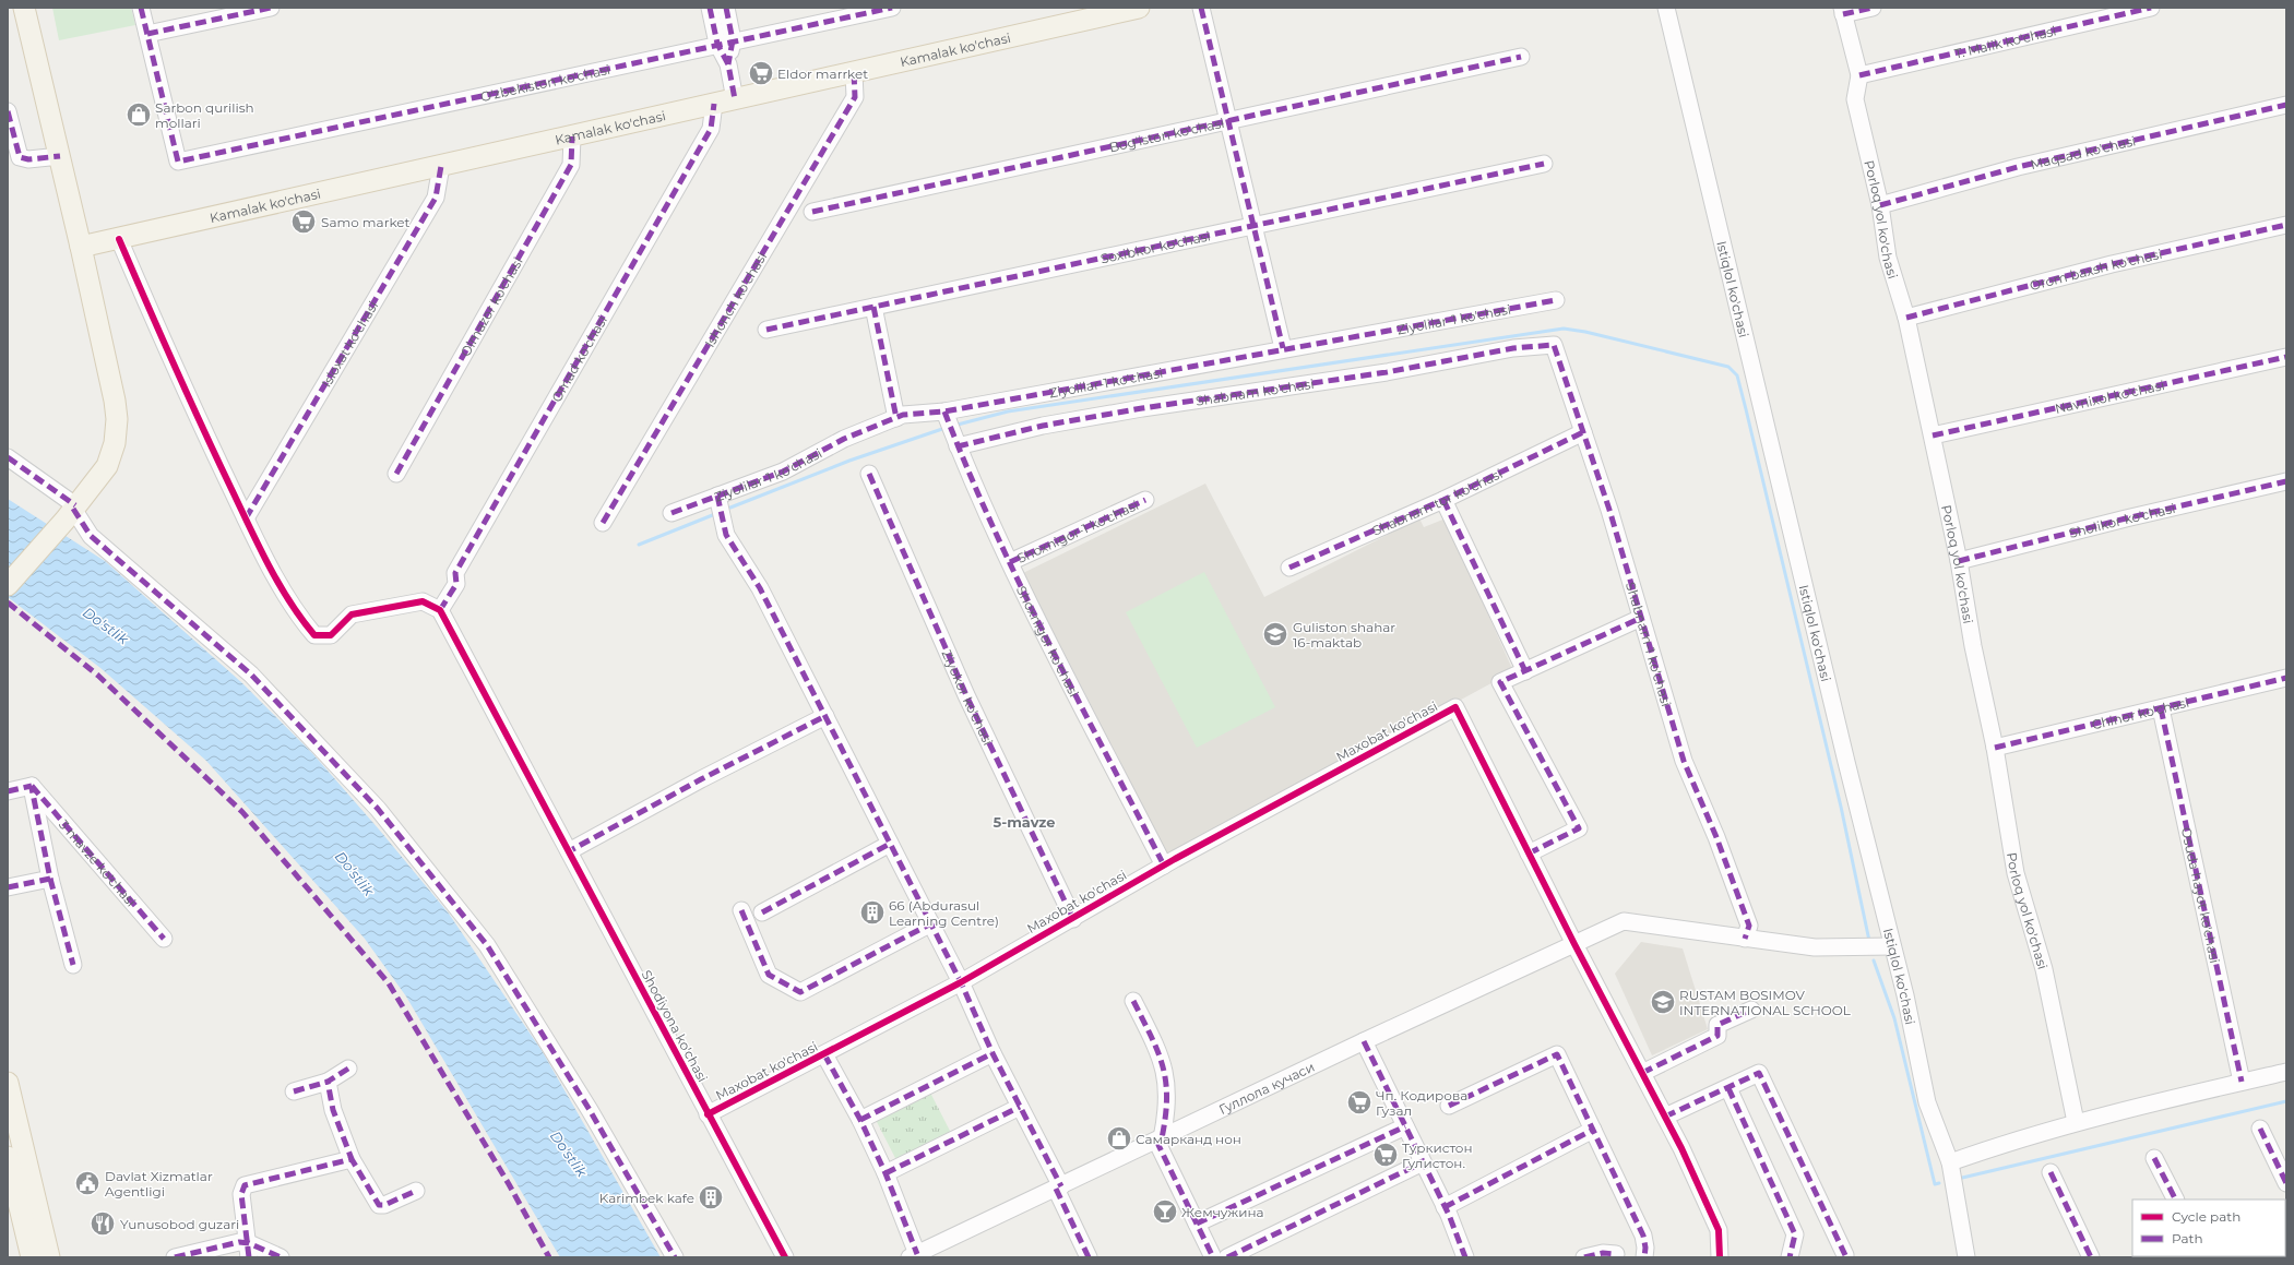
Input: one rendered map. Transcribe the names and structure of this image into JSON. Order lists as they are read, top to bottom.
{
  "streets": {
    "main road": ["Kamalak ko'chasi"],
    "street": [
      "T. Malik ko'chasi",
      "O'zbekiston ko'chasi",
      "Bog'iston ko'chasi",
      "Maqsad ko'chasi",
      "Porloq yol ko'chasi",
      "Soxibkor ko'chasi",
      "Orom baxsh ko'chasi",
      "Istiqlol ko'chasi",
      "Ishonch ko'chasi",
      "Olmazor ko'chasi",
      "Ziyolilar-1 ko'chasi",
      "Isloxat ko'chasi",
      "Omad ko'chasi",
      "Shabnam ko'chasi",
      "Navnixol ko'chasi",
      "Shabnam tor ko'chasi",
      "Sholikor ko'chasi",
      "Shoxnigor-1 ko'chasi",
      "Shoxnigor ko'chasi",
      "Shabnam-1 ko'chasi",
      "Ziyokor ko'chasi",
      "Chinor ko'chasi",
      "Maxobat ko'chasi",
      "3 mavze ko'chasi",
      "Osuda hayot ko'chasi",
      "Shodiyona ko'chasi",
      "Гуллола кучаси"
    ]
  },
  "crossings": [
    ["T. Malik ko'chasi", "Porloq yol ko'chasi"],
    ["Kamalak ko'chasi", "Ishonch ko'chasi"],
    ["Kamalak ko'chasi", "Olmazor ko'chasi"],
    ["Kamalak ko'chasi", "Isloxat ko'chasi"],
    ["Kamalak ko'chasi", "Omad ko'chasi"],
    ["Maqsad ko'chasi", "Porloq yol ko'chasi"],
    ["Porloq yol ko'chasi", "Orom baxsh ko'chasi"],
    ["Porloq yol ko'chasi", "Navnixol ko'chasi"],
    ["Porloq yol ko'chasi", "Sholikor ko'chasi"],
    ["Porloq yol ko'chasi", "Chinor ko'chasi"],
    ["Ziyolilar-1 ko'chasi", "Shoxnigor ko'chasi"],
    ["Omad ko'chasi", "Shodiyona ko'chasi"],
    ["Shabnam ko'chasi", "Shoxnigor ko'chasi"],
    ["Shabnam ko'chasi", "Shabnam-1 ko'chasi"],
    ["Shabnam tor ko'chasi", "Shabnam-1 ko'chasi"],
    ["Shoxnigor-1 ko'chasi", "Shoxnigor ko'chasi"],
    ["Shoxnigor ko'chasi", "Maxobat ko'chasi"],
    ["Shabnam-1 ko'chasi", "Гуллола кучаси"],
    ["Ziyokor ko'chasi", "Maxobat ko'chasi"],
    ["Chinor ko'chasi", "Osuda hayot ko'chasi"],
    ["Maxobat ko'chasi", "Shodiyona ko'chasi"]
  ],
  "districts": ["5-mavze"],
  "water": ["Do'stlik"],
  "places": {
    "supermarket": [
      "Eldor marrket",
      "Samo market",
      "Чп. Кодирова Гузал",
      "Туркистон Гулистон."
    ],
    "shop": ["Sarbon qurilish mollari", "Самарканд нон"],
    "school or university": ["Guliston shahar 16-maktab", "RUSTAM BOSIMOV INTERNATIONAL SCHOOL"],
    "building": ["66 (Abdurasul Learning Centre)", "Karimbek kafe"],
    "public building": ["Davlat Xizmatlar Agentligi"],
    "bar": ["Жемчужина"],
    "restaurant": ["Yunusobod guzari"]
  },
  "legend": ["Cycle path", "Path"]
}
